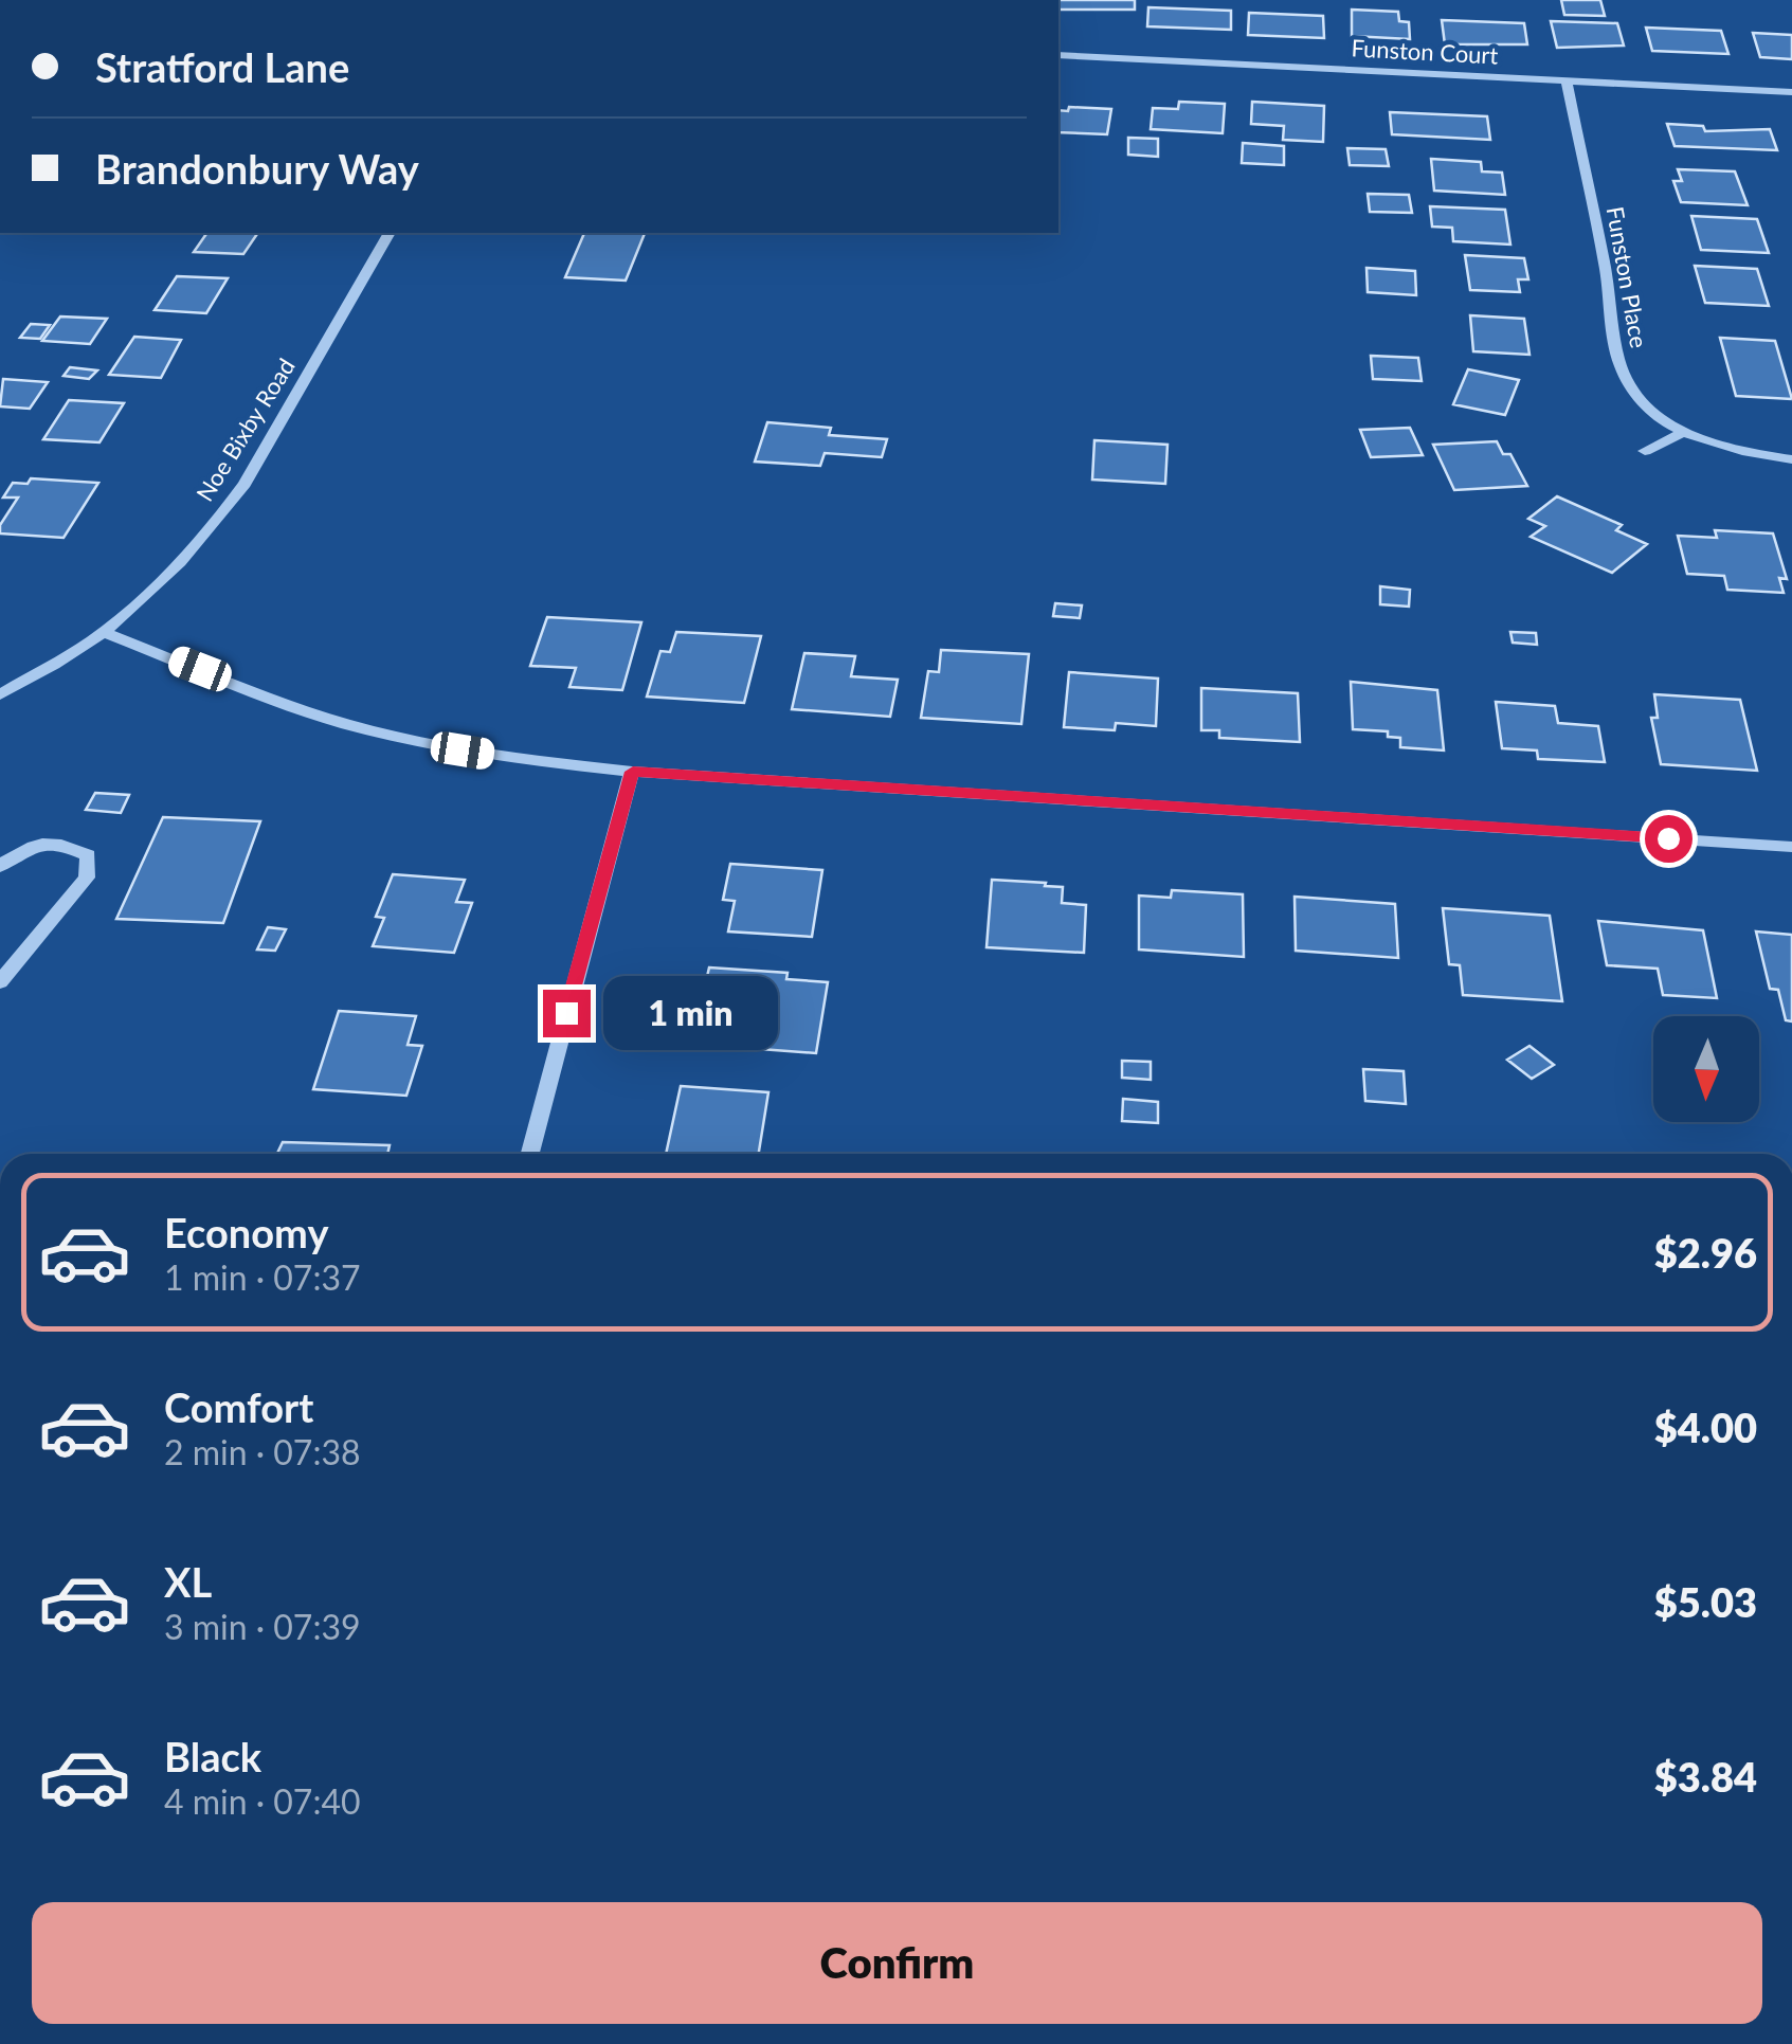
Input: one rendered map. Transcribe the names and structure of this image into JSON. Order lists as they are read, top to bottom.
{
  "streets": {
    "street": ["Funston Court", "Funston Place", "Noe Bixby Road"]
  },
  "crossings": [
    ["Funston Court", "Funston Place"]
  ],
  "north": "bottom",
  "page": {
    "banner": ["Stratford Lane", "Brandonbury Way"],
    "bubble": "1 min",
    "list": [
      {
        "name": "Economy",
        "note": "1 min · 07:37",
        "value": "$2.96"
      },
      {
        "name": "Comfort",
        "note": "2 min · 07:38",
        "value": "$4.00"
      },
      {
        "name": "XL",
        "note": "3 min · 07:39",
        "value": "$5.03"
      },
      {
        "name": "Black",
        "note": "4 min · 07:40",
        "value": "$3.84"
      }
    ],
    "buttons": "Confirm"
  }
}
